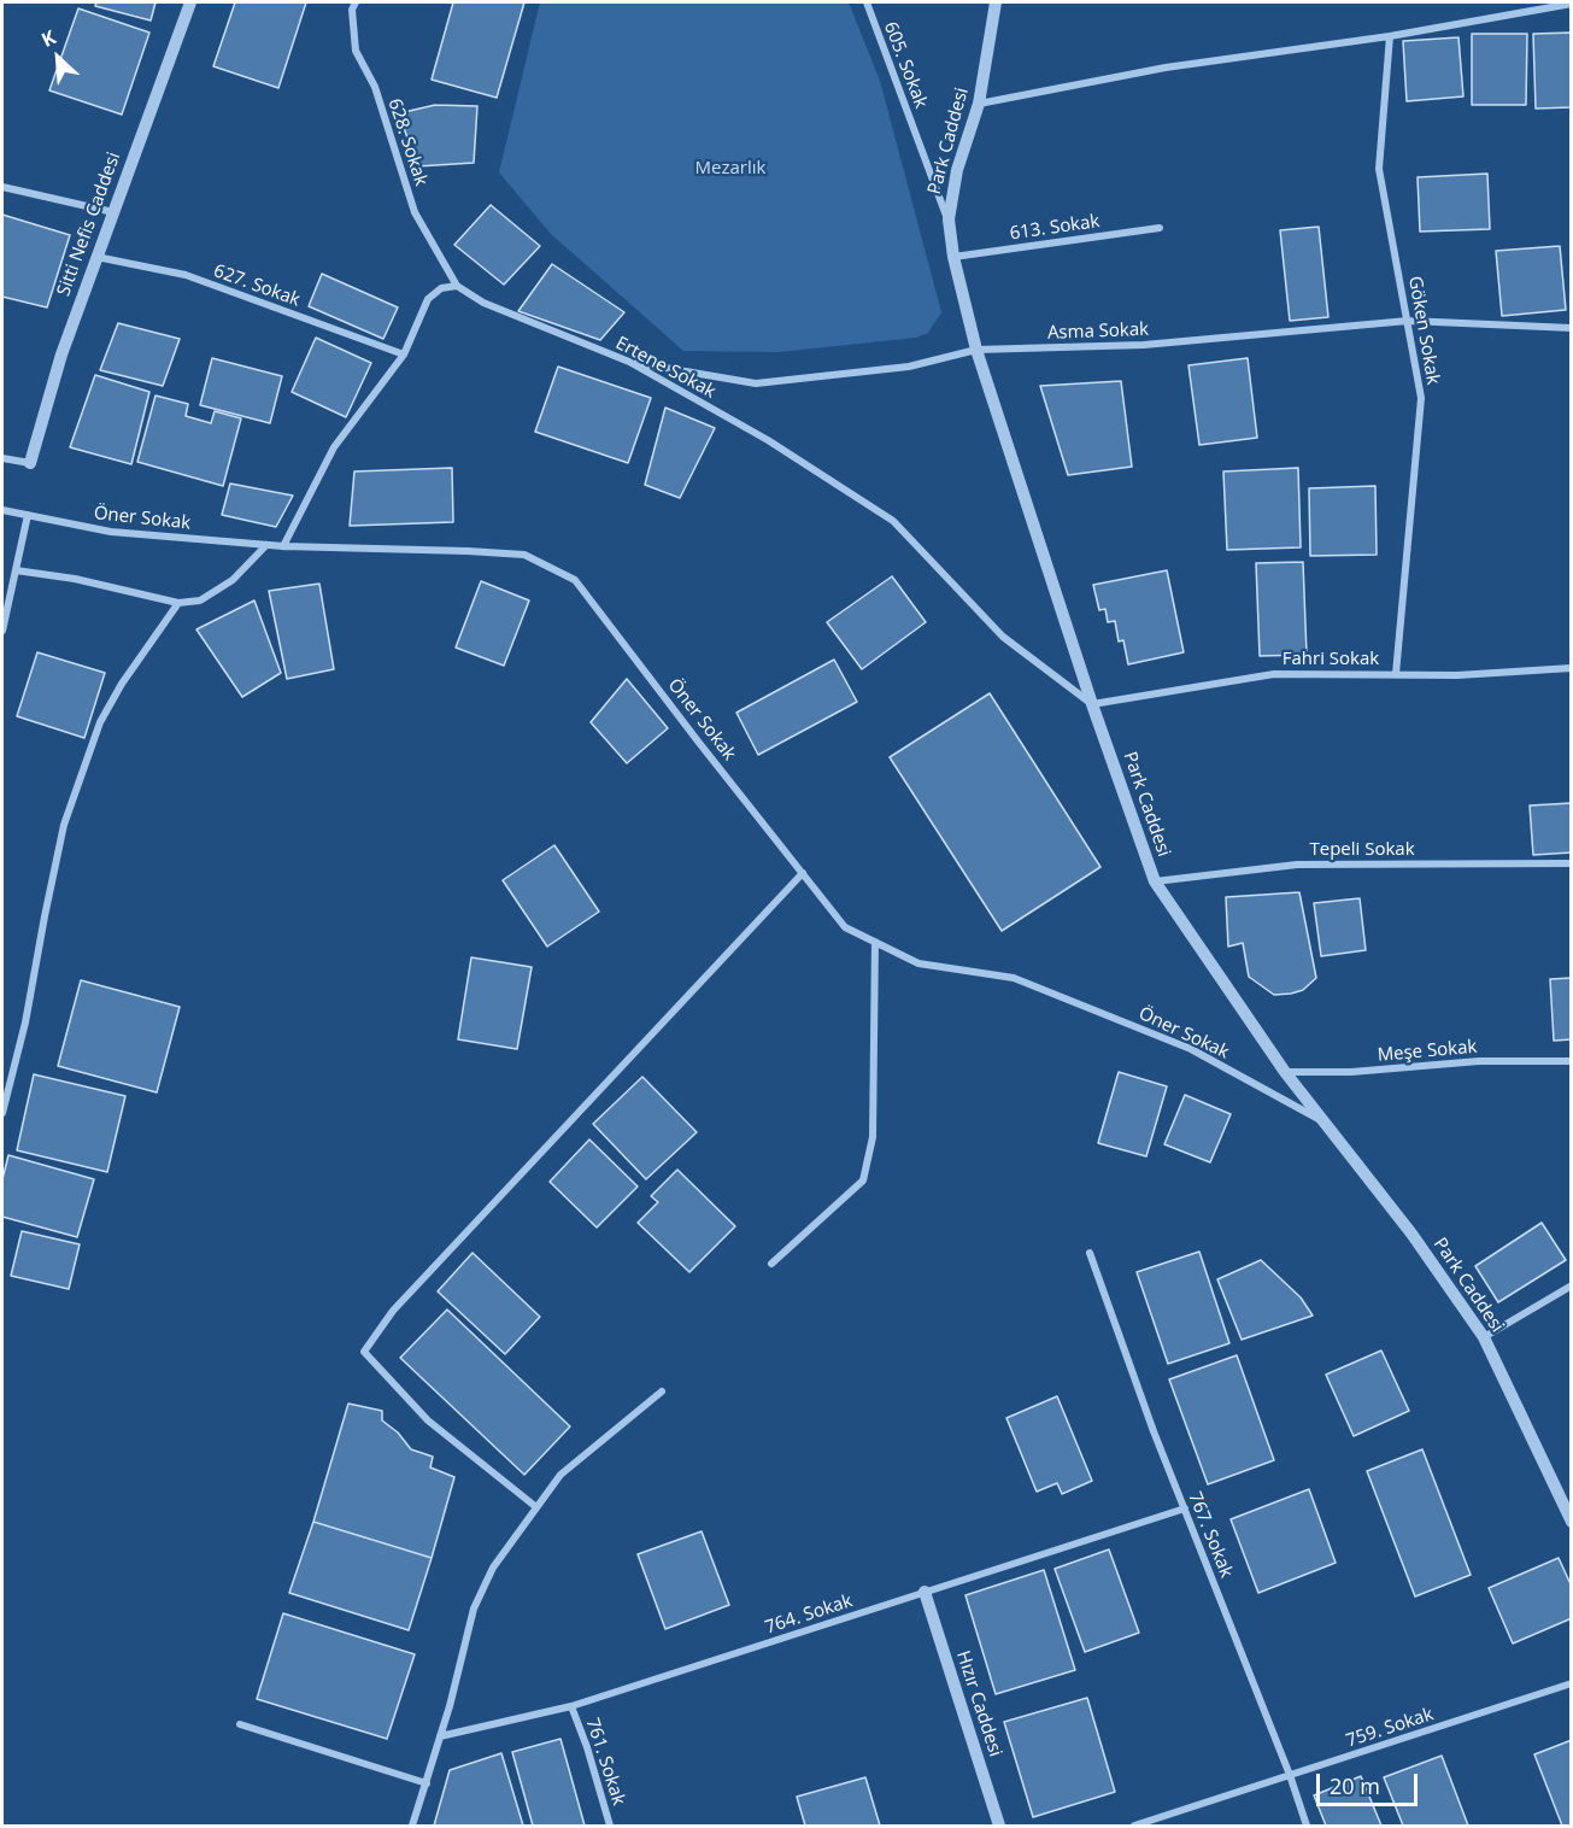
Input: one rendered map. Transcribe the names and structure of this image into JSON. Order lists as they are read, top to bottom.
{
  "streets": {
    "street": [
      "605. Sokak",
      "Park Caddesi",
      "628. Sokak",
      "Sitti Nefis Caddesi",
      "613. Sokak",
      "627. Sokak",
      "Göken Sokak",
      "Asma Sokak",
      "Ertene Sokak",
      "Öner Sokak",
      "Fahri Sokak",
      "Tepeli Sokak",
      "Meşe Sokak",
      "767. Sokak",
      "764. Sokak",
      "Hızır Caddesi",
      "759. Sokak",
      "761. Sokak"
    ]
  },
  "crossings": [
    ["605. Sokak", "Park Caddesi"],
    ["Park Caddesi", "613. Sokak"],
    ["Park Caddesi", "Asma Sokak"],
    ["Park Caddesi", "Ertene Sokak"],
    ["Park Caddesi", "Öner Sokak"],
    ["Park Caddesi", "Fahri Sokak"],
    ["Park Caddesi", "Tepeli Sokak"],
    ["Park Caddesi", "Meşe Sokak"],
    ["628. Sokak", "Ertene Sokak"],
    ["Sitti Nefis Caddesi", "627. Sokak"],
    ["Göken Sokak", "Asma Sokak"],
    ["Göken Sokak", "Fahri Sokak"],
    ["Asma Sokak", "Ertene Sokak"],
    ["Ertene Sokak", "Fahri Sokak"],
    ["767. Sokak", "764. Sokak"],
    ["767. Sokak", "759. Sokak"],
    ["764. Sokak", "Hızır Caddesi"],
    ["764. Sokak", "761. Sokak"]
  ],
  "parks": ["Mezarlık"],
  "scale_bar": "20 m",
  "north": "top left"
}
